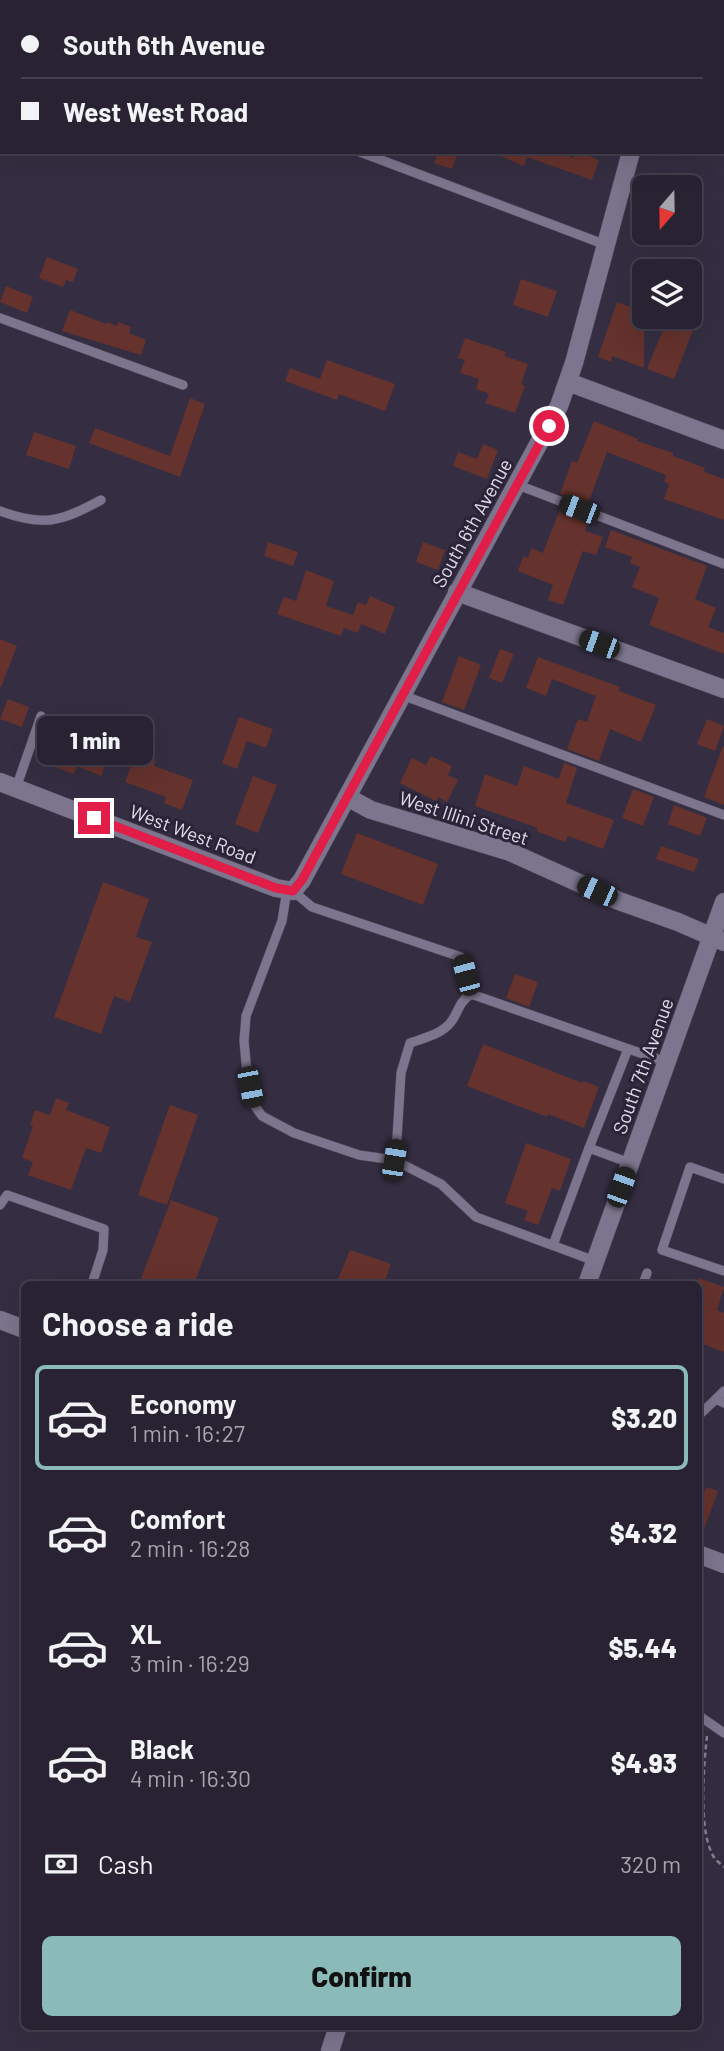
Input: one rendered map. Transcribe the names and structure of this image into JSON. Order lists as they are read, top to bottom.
{
  "streets": {
    "street": [
      "South 6th Avenue",
      "West Illini Street",
      "West West Road",
      "South 7th Avenue"
    ]
  },
  "crossings": [
    ["South 6th Avenue", "West Illini Street"],
    ["South 6th Avenue", "West West Road"],
    ["West Illini Street", "South 7th Avenue"]
  ],
  "north": "bottom",
  "page": {
    "banner": ["South 6th Avenue", "West West Road"],
    "bubble": "1 min",
    "heading": "Choose a ride",
    "list": [
      {
        "name": "Economy",
        "note": "1 min · 16:27",
        "value": "$3.20"
      },
      {
        "name": "Comfort",
        "note": "2 min · 16:28",
        "value": "$4.32"
      },
      {
        "name": "XL",
        "note": "3 min · 16:29",
        "value": "$5.44"
      },
      {
        "name": "Black",
        "note": "4 min · 16:30",
        "value": "$4.93"
      }
    ],
    "pay": ["Cash", "320 m"],
    "buttons": "Confirm"
  }
}
